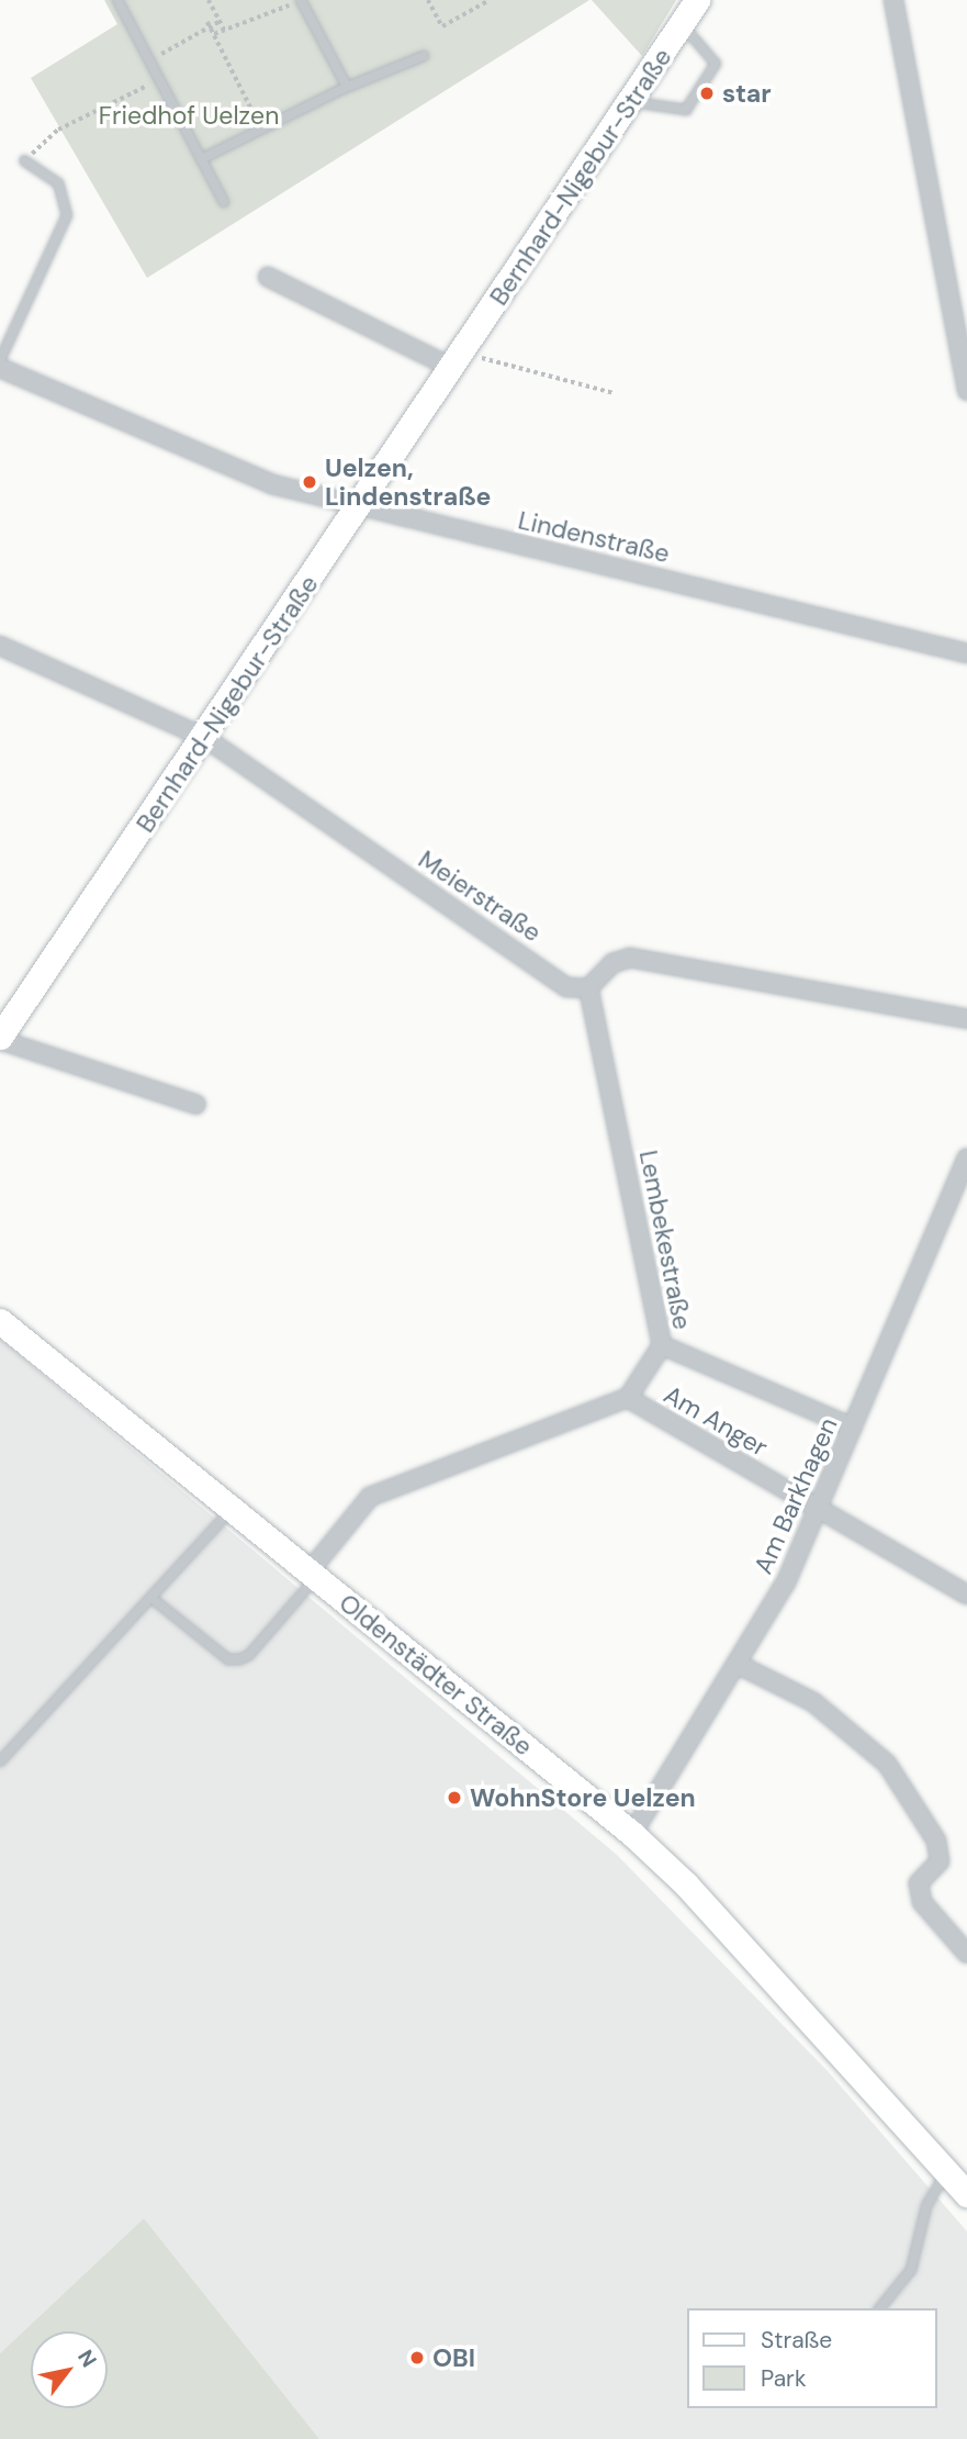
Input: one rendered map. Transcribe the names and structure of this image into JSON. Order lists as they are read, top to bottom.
{
  "streets": {
    "street": [
      "Bernhard-Nigebur-Straße",
      "Lindenstraße",
      "Meierstraße",
      "Lembekestraße",
      "Am Anger",
      "Am Barkhagen",
      "Oldenstädter Straße"
    ]
  },
  "crossings": [
    ["Bernhard-Nigebur-Straße", "Lindenstraße"],
    ["Bernhard-Nigebur-Straße", "Meierstraße"],
    ["Meierstraße", "Lembekestraße"],
    ["Lembekestraße", "Am Anger"],
    ["Am Anger", "Am Barkhagen"],
    ["Am Barkhagen", "Oldenstädter Straße"]
  ],
  "parks": ["Friedhof Uelzen"],
  "places": [
    "star",
    "Uelzen, Lindenstraße",
    "WohnStore Uelzen",
    "OBI"
  ],
  "legend": ["Straße", "Park"],
  "north": "top right"
}
